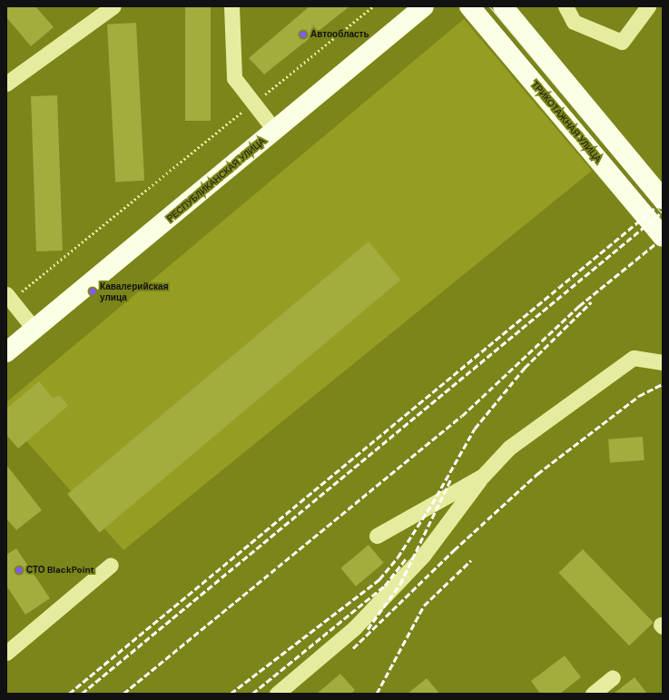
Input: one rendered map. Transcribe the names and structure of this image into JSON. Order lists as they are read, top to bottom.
{
  "streets": {
    "main road": ["ТРИКОТАЖНАЯ УЛИЦА", "РЕСПУБЛИКАНСКАЯ УЛИЦА"]
  },
  "places": ["Автообласть", "Кавалерийская улица", "СТО BlackPoint"]
}
